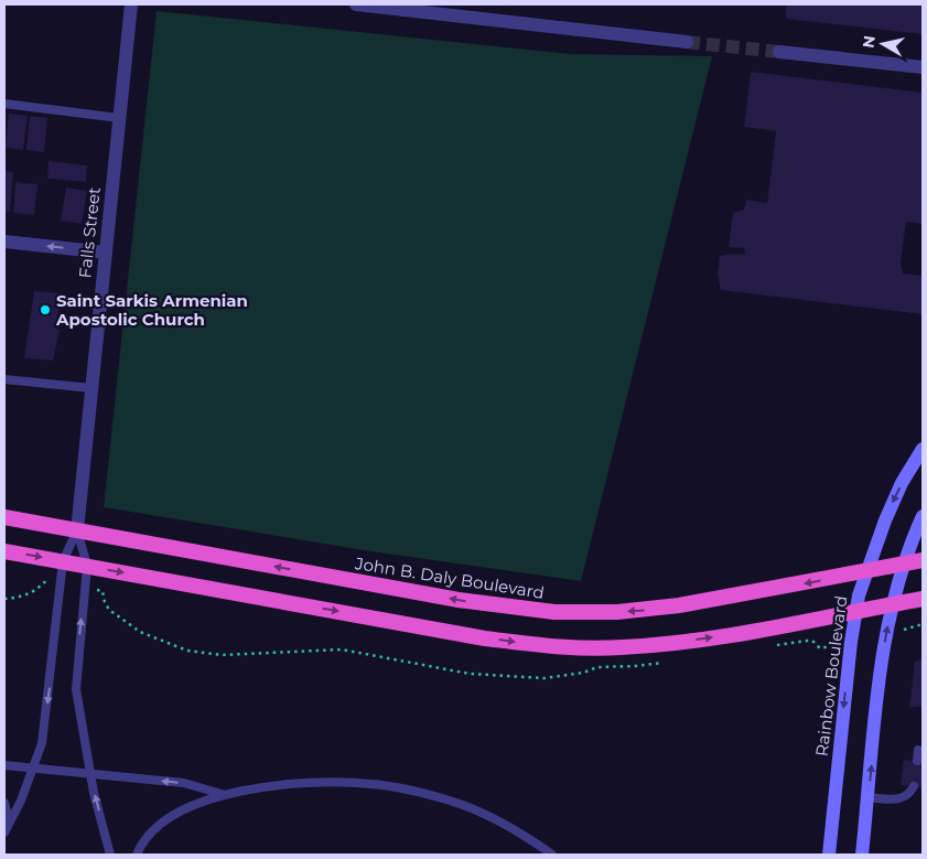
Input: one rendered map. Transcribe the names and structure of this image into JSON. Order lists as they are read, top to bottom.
{
  "streets": {
    "highway": ["John B. Daly Boulevard"],
    "main road": ["Rainbow Boulevard"],
    "street": ["Falls Street"]
  },
  "crossings": [
    ["Falls Street", "John B. Daly Boulevard"],
    ["John B. Daly Boulevard", "Rainbow Boulevard"]
  ],
  "places": ["Saint Sarkis Armenian Apostolic Church"],
  "north": "left"
}
